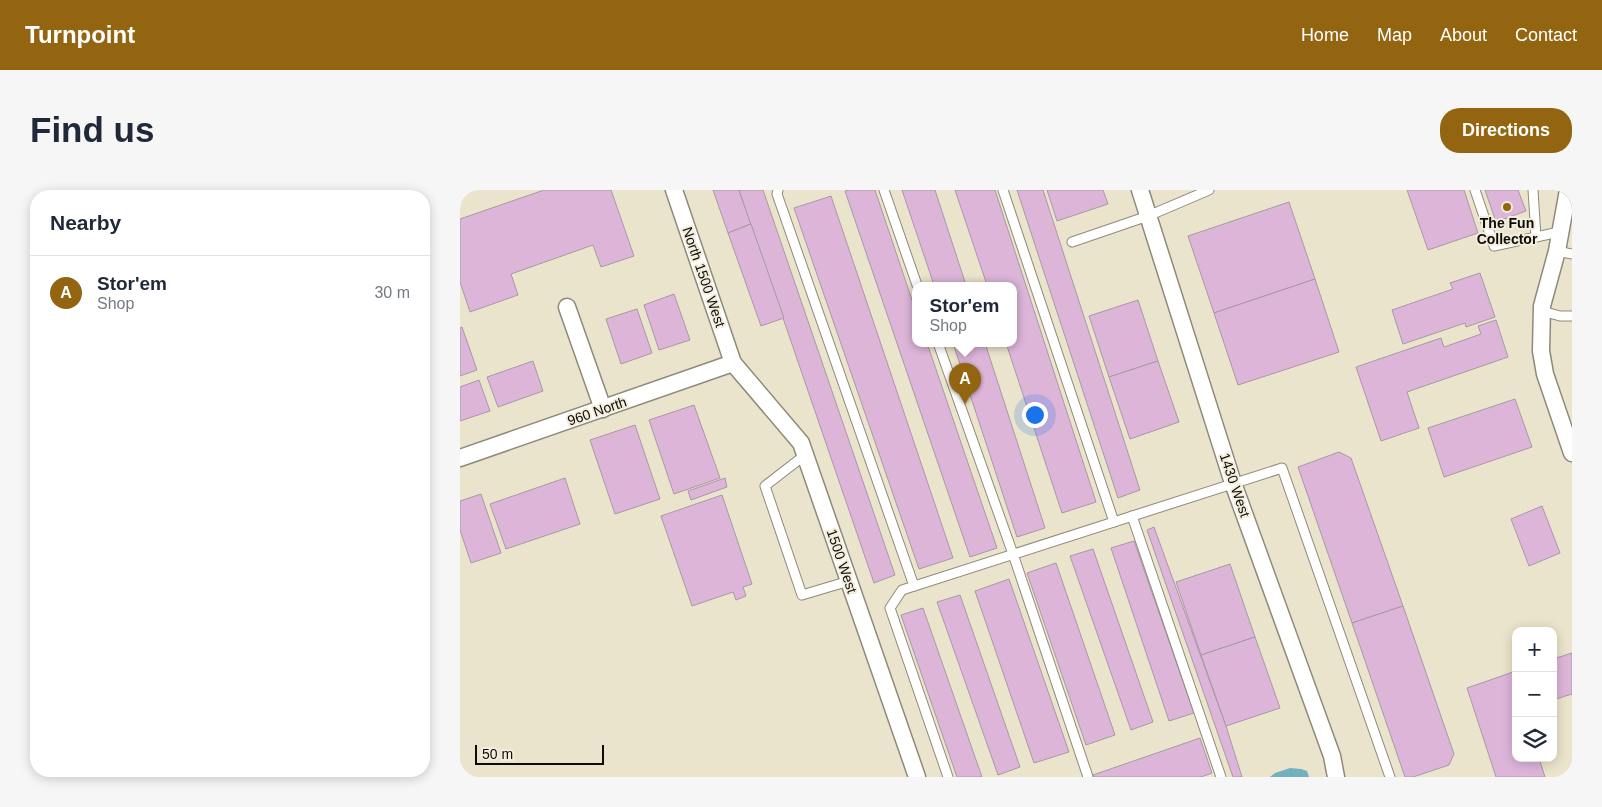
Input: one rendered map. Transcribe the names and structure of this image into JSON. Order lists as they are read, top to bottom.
{
  "streets": {
    "street": [
      "North 1500 West",
      "960 North",
      "1430 West",
      "1500 West"
    ]
  },
  "crossings": [
    ["North 1500 West", "960 North"],
    ["North 1500 West", "1500 West"],
    ["960 North", "1500 West"]
  ],
  "places": ["The Fun Collector"],
  "scale_bar": "50 m",
  "page": {
    "header": "Turnpoint",
    "nav": [
      "Home",
      "Map",
      "About",
      "Contact"
    ],
    "buttons": "Directions",
    "title": "Find us",
    "heading": "Nearby",
    "list": [
      {
        "mark": "A",
        "name": "Stor'em",
        "note": "Shop",
        "value": "30 m"
      }
    ],
    "popup": ["Stor'em", "Shop"],
    "pins": "A",
    "map_buttons": ["+", "−"],
    "scale": "50 m"
  }
}
